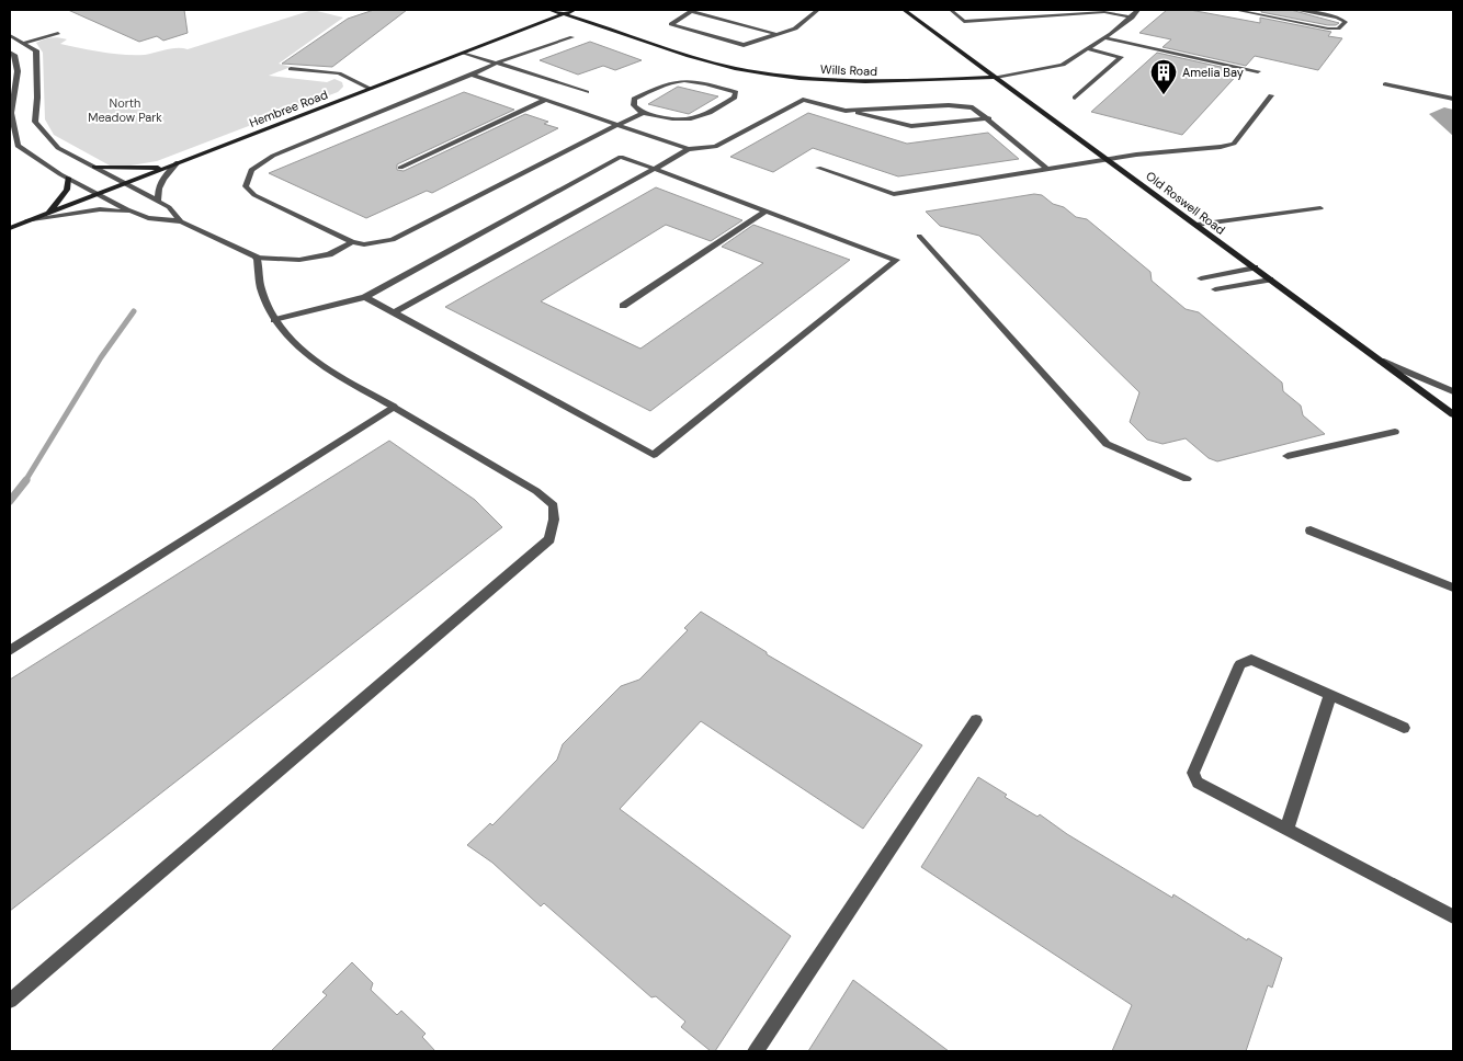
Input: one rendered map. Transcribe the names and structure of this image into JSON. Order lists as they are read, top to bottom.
{
  "streets": {
    "street": ["Wills Road", "Hembree Road", "Old Roswell Road"]
  },
  "crossings": [
    ["Wills Road", "Hembree Road"],
    ["Wills Road", "Old Roswell Road"]
  ],
  "parks": ["North Meadow Park"],
  "places": {
    "building": ["Amelia Bay"]
  }
}
